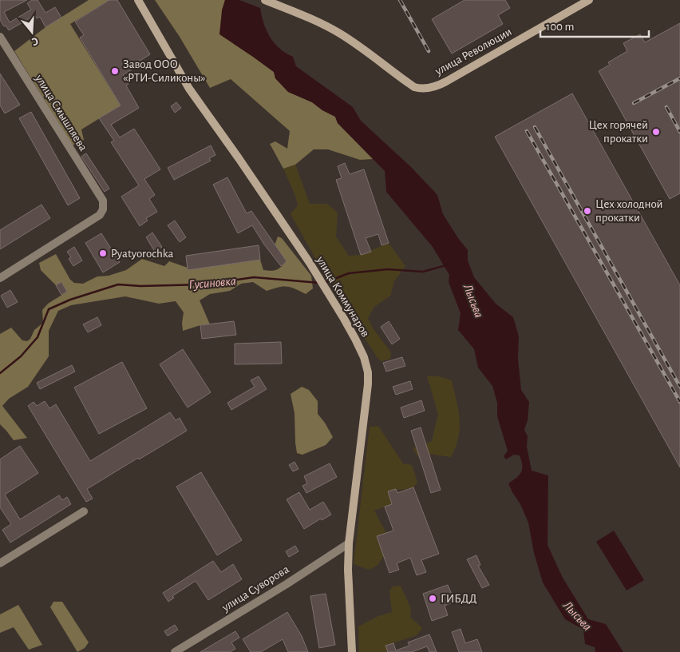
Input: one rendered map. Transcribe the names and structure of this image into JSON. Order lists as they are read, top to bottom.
{
  "streets": {
    "main road": ["улица Революции", "улица Коммунаров"],
    "street": ["улица Смышляева", "улица Суворова"]
  },
  "crossings": [
    ["улица Коммунаров", "улица Суворова"]
  ],
  "water": ["Гусиновка", "Лысьва"],
  "places": [
    "Завод ООО «РТИ-Силиконы»",
    "Цех горячей прокатки",
    "Цех холодной прокатки",
    "Pyatyorochka",
    "ГИБДД"
  ],
  "scale_bar": "100 m",
  "north": "bottom"
}
